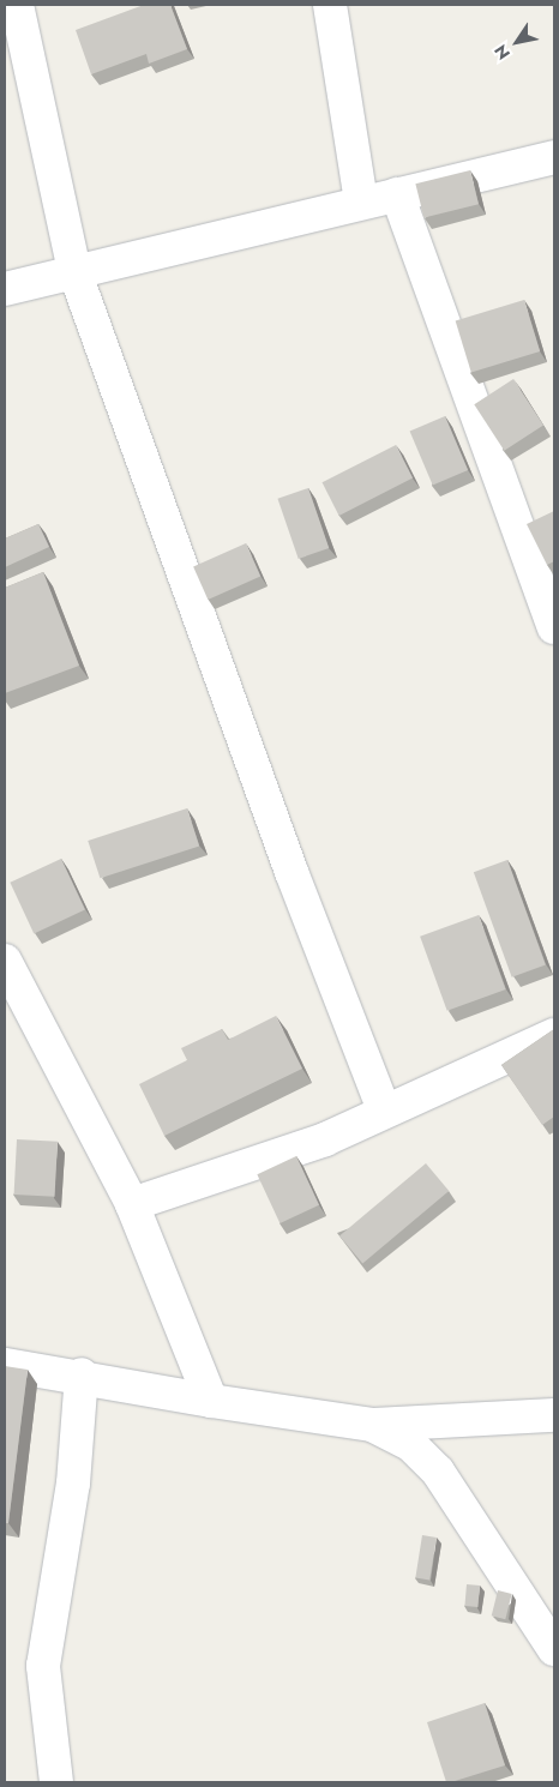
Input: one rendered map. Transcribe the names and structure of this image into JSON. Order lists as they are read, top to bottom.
{
  "north": "bottom left"
}
